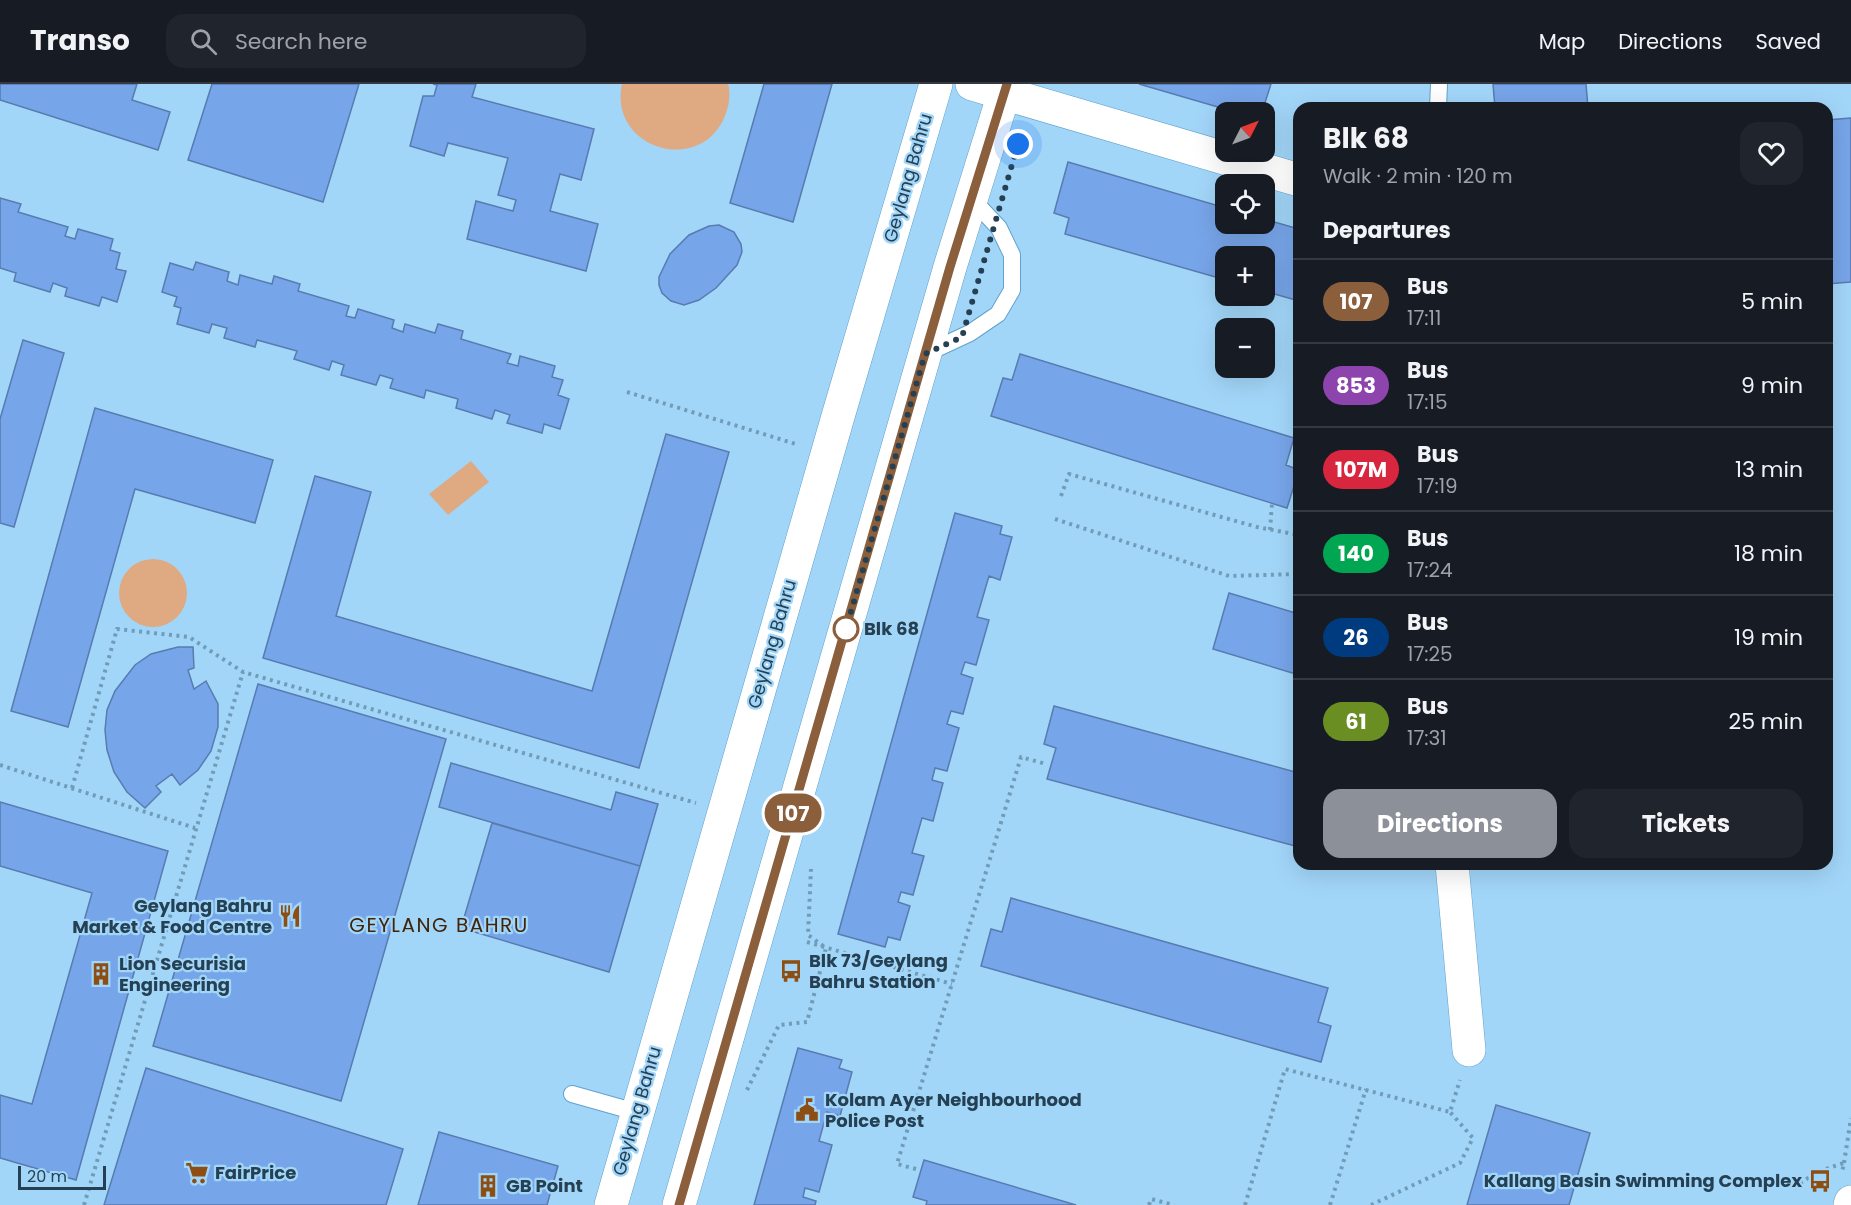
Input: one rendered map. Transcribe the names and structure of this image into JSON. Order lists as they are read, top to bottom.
{
  "streets": {
    "main road": ["Geylang Bahru"]
  },
  "districts": ["GEYLANG BAHRU"],
  "places": {
    "other": ["Blk 68"],
    "restaurant": ["Geylang Bahru Market & Food Centre"],
    "bus stop": ["Blk 73/Geylang Bahru Station", "Kallang Basin Swimming Complex"],
    "building": ["Lion Securisia Engineering", "GB Point"],
    "public building": ["Kolam Ayer Neighbourhood Police Post"],
    "supermarket": ["FairPrice"]
  },
  "lines": ["bus line 107"],
  "scale_bar": "20 m",
  "north": "top right",
  "page": {
    "header": "Transo",
    "search": "Search here",
    "nav": ["Map", "Directions", "Saved"],
    "on_map": "107",
    "map_buttons": ["+", "−"],
    "heading": [
      ["Blk 68", "Walk · 2 min · 120 m"],
      "Departures"
    ],
    "list": [
      {
        "mark": "107",
        "name": "Bus",
        "note": "17:11",
        "value": "5 min"
      },
      {
        "mark": "853",
        "name": "Bus",
        "note": "17:15",
        "value": "9 min"
      },
      {
        "mark": "107M",
        "name": "Bus",
        "note": "17:19",
        "value": "13 min"
      },
      {
        "mark": "140",
        "name": "Bus",
        "note": "17:24",
        "value": "18 min"
      },
      {
        "mark": "26",
        "name": "Bus",
        "note": "17:25",
        "value": "19 min"
      },
      {
        "mark": "61",
        "name": "Bus",
        "note": "17:31",
        "value": "25 min"
      }
    ],
    "buttons": ["Directions", "Tickets"],
    "scale": "20 m"
  }
}
